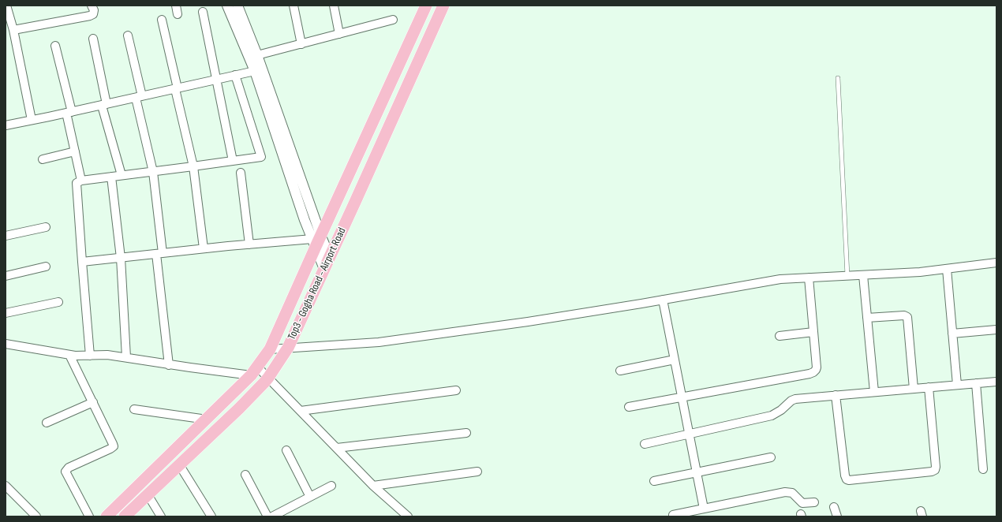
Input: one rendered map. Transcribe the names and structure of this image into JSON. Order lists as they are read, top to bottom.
{
  "streets": {
    "main road": ["Top3 - Gogha Road - Airport Road"]
  }
}
